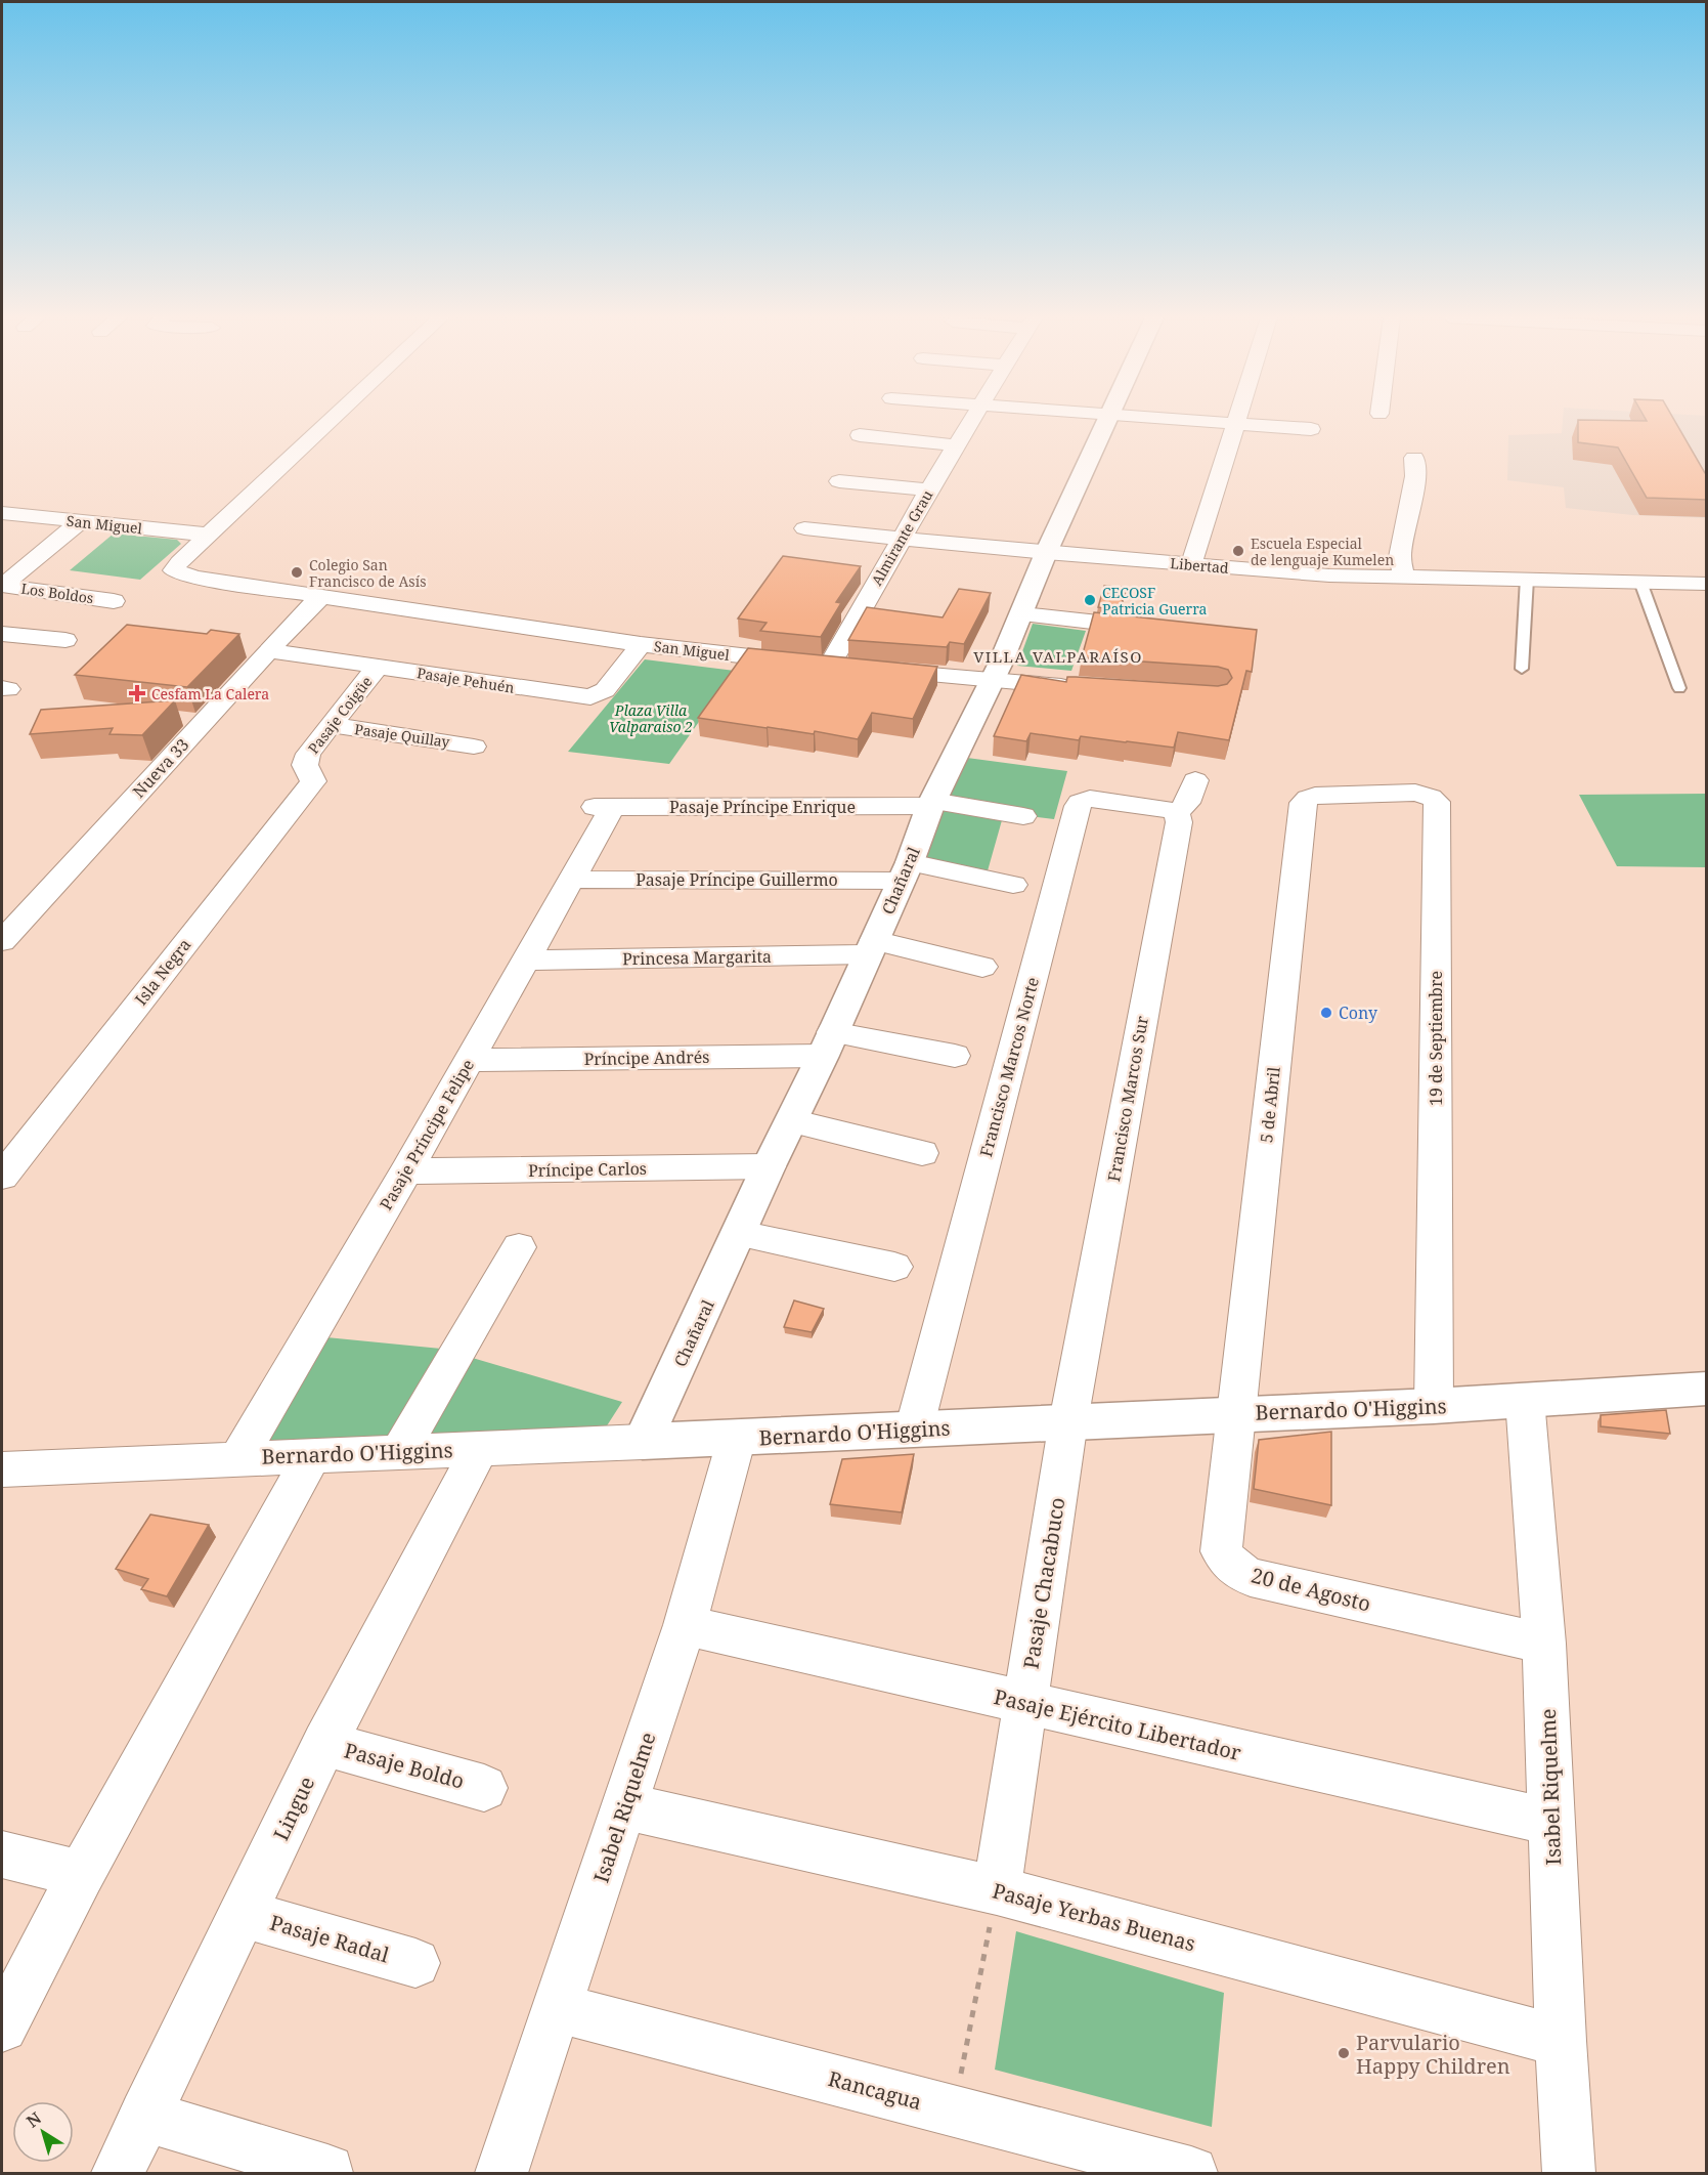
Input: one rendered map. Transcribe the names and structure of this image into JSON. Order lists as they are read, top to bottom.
{
  "streets": {
    "street": [
      "San Miguel",
      "Almirante Grau",
      "Libertad",
      "Los Boldos",
      "Pasaje Pehuén",
      "Pasaje Coigüe",
      "Pasaje Quillay",
      "Nueva 33",
      "Pasaje Príncipe Enrique",
      "Pasaje Príncipe Guillermo",
      "Chañaral",
      "Princesa Margarita",
      "Isla Negra",
      "19 de Septiembre",
      "Príncipe Andrés",
      "Francisco Marcos Norte",
      "Francisco Marcos Sur",
      "5 de Abril",
      "Pasaje Príncipe Felipe",
      "Príncipe Carlos",
      "Bernardo O'Higgins",
      "Pasaje Chacabuco",
      "20 de Agosto",
      "Pasaje Ejército Libertador",
      "Pasaje Boldo",
      "Isabel Riquelme",
      "Lingue",
      "Pasaje Yerbas Buenas",
      "Pasaje Radal",
      "Rancagua"
    ]
  },
  "crossings": [
    ["San Miguel", "Almirante Grau"],
    ["San Miguel", "Pasaje Pehuén"],
    ["San Miguel", "Nueva 33"],
    ["Almirante Grau", "Libertad"],
    ["Libertad", "Chañaral"],
    ["Pasaje Pehuén", "Pasaje Coigüe"],
    ["Pasaje Pehuén", "Nueva 33"],
    ["Pasaje Coigüe", "Pasaje Quillay"],
    ["Pasaje Coigüe", "Isla Negra"],
    ["Pasaje Príncipe Enrique", "Chañaral"],
    ["Pasaje Príncipe Enrique", "Pasaje Príncipe Felipe"],
    ["Pasaje Príncipe Guillermo", "Chañaral"],
    ["Pasaje Príncipe Guillermo", "Pasaje Príncipe Felipe"],
    ["Chañaral", "Princesa Margarita"],
    ["Chañaral", "Príncipe Andrés"],
    ["Chañaral", "Príncipe Carlos"],
    ["Chañaral", "Bernardo O'Higgins"],
    ["Princesa Margarita", "Pasaje Príncipe Felipe"],
    ["19 de Septiembre", "5 de Abril"],
    ["19 de Septiembre", "Bernardo O'Higgins"],
    ["Príncipe Andrés", "Pasaje Príncipe Felipe"],
    ["Francisco Marcos Norte", "Francisco Marcos Sur"],
    ["Francisco Marcos Norte", "Bernardo O'Higgins"],
    ["Francisco Marcos Sur", "Bernardo O'Higgins"],
    ["Francisco Marcos Sur", "Pasaje Chacabuco"],
    ["5 de Abril", "Bernardo O'Higgins"],
    ["5 de Abril", "20 de Agosto"],
    ["Pasaje Príncipe Felipe", "Príncipe Carlos"],
    ["Pasaje Príncipe Felipe", "Bernardo O'Higgins"],
    ["Bernardo O'Higgins", "Pasaje Chacabuco"],
    ["Bernardo O'Higgins", "20 de Agosto"],
    ["Bernardo O'Higgins", "Isabel Riquelme"],
    ["Bernardo O'Higgins", "Lingue"],
    ["Pasaje Chacabuco", "Pasaje Ejército Libertador"],
    ["Pasaje Chacabuco", "Pasaje Yerbas Buenas"],
    ["20 de Agosto", "Isabel Riquelme"],
    ["Pasaje Ejército Libertador", "Isabel Riquelme"],
    ["Pasaje Boldo", "Lingue"],
    ["Isabel Riquelme", "Pasaje Yerbas Buenas"],
    ["Isabel Riquelme", "Rancagua"],
    ["Lingue", "Pasaje Radal"]
  ],
  "districts": ["VILLA VALPARAÍSO"],
  "parks": ["Plaza Villa Valparaiso 2"],
  "places": {
    "other": [
      "Escuela Especial de lenguaje Kumelen",
      "Colegio San Francisco de Asís",
      "CECOSF Patricia Guerra",
      "Cony",
      "Parvulario Happy Children"
    ],
    "health": ["Cesfam La Calera"]
  },
  "north": "top left"
}
